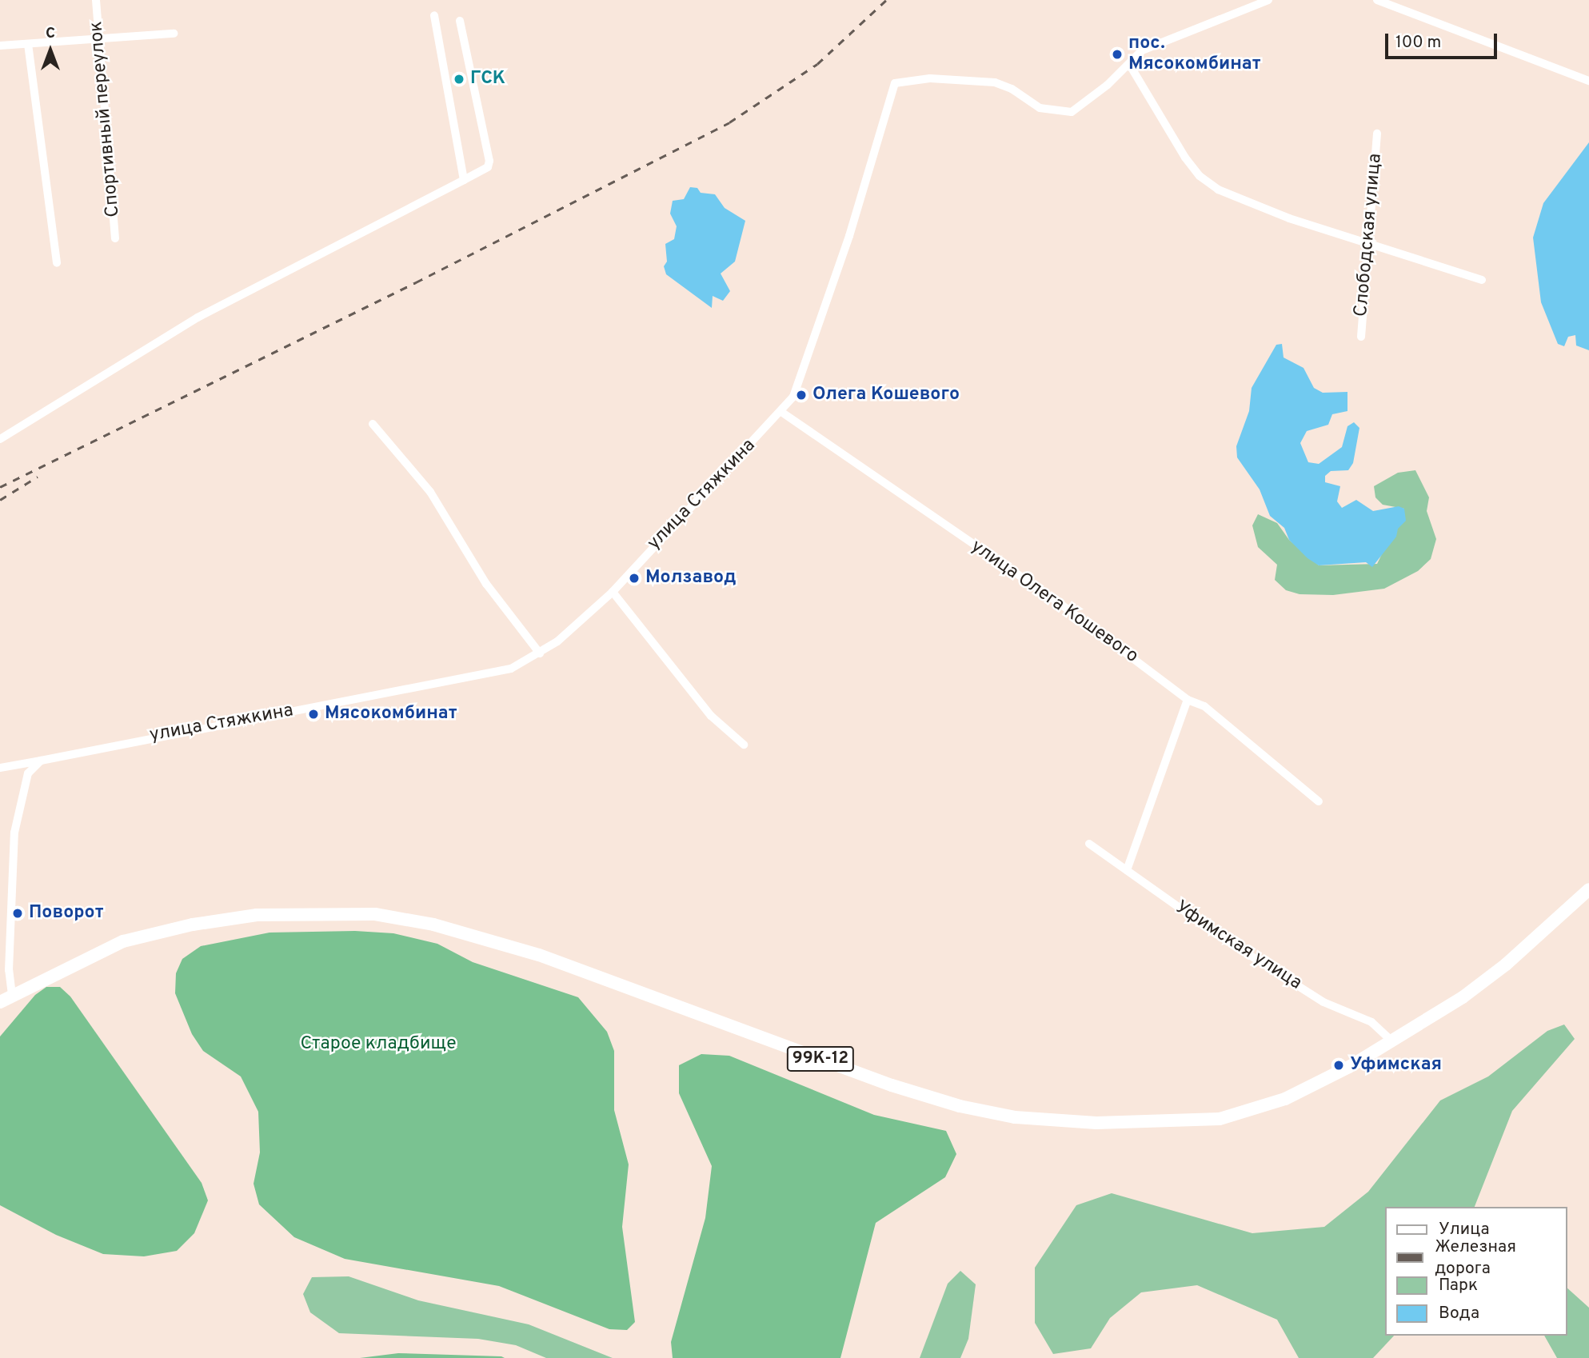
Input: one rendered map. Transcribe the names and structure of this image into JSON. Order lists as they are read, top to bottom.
{
  "streets": {
    "main road": ["99К-12"],
    "street": [
      "Спортивный переулок",
      "Слободская улица",
      "улица Стяжкина",
      "улица Олега Кошевого",
      "Уфимская улица"
    ]
  },
  "crossings": [
    ["улица Стяжкина", "улица Олега Кошевого"],
    ["Уфимская улица", "99К-12"]
  ],
  "parks": ["Старое кладбище"],
  "places": [
    "пос. Мясокомбинат",
    "ГСК",
    "Олега Кошевого",
    "Молзавод",
    "Мясокомбинат",
    "Поворот",
    "Уфимская"
  ],
  "legend": [
    "Улица",
    "Железная дорога",
    "Парк",
    "Вода"
  ],
  "scale_bar": "100 m",
  "north": "top"
}
